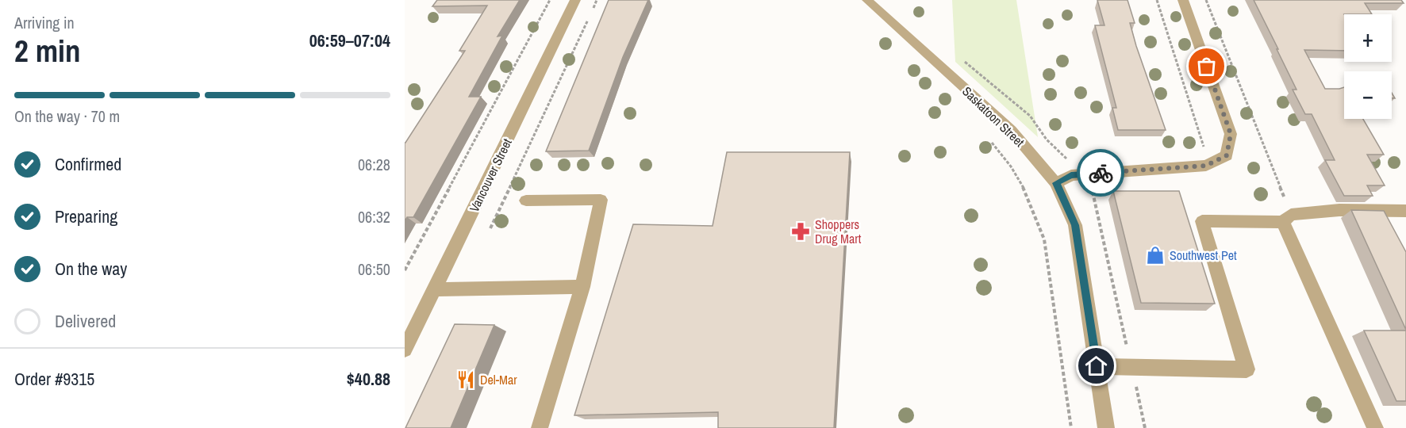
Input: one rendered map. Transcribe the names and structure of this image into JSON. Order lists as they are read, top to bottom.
{
  "streets": {
    "street": ["Saskatoon Street", "Vancouver Street"]
  },
  "places": {
    "pharmacy": ["Shoppers Drug Mart"],
    "shop": ["Southwest Pet"],
    "restaurant": ["Del-Mar"]
  },
  "page": {
    "heading": ["2 min", "Arriving in", "06:59–07:04"],
    "panel": ["Order #9315", "$40.88"],
    "map_buttons": ["+", "−"],
    "bar": "On the way · 70 m",
    "list": [
      ["Confirmed", "06:28"],
      ["Preparing", "06:32"],
      ["On the way", "06:50"],
      "Delivered"
    ]
  }
}
